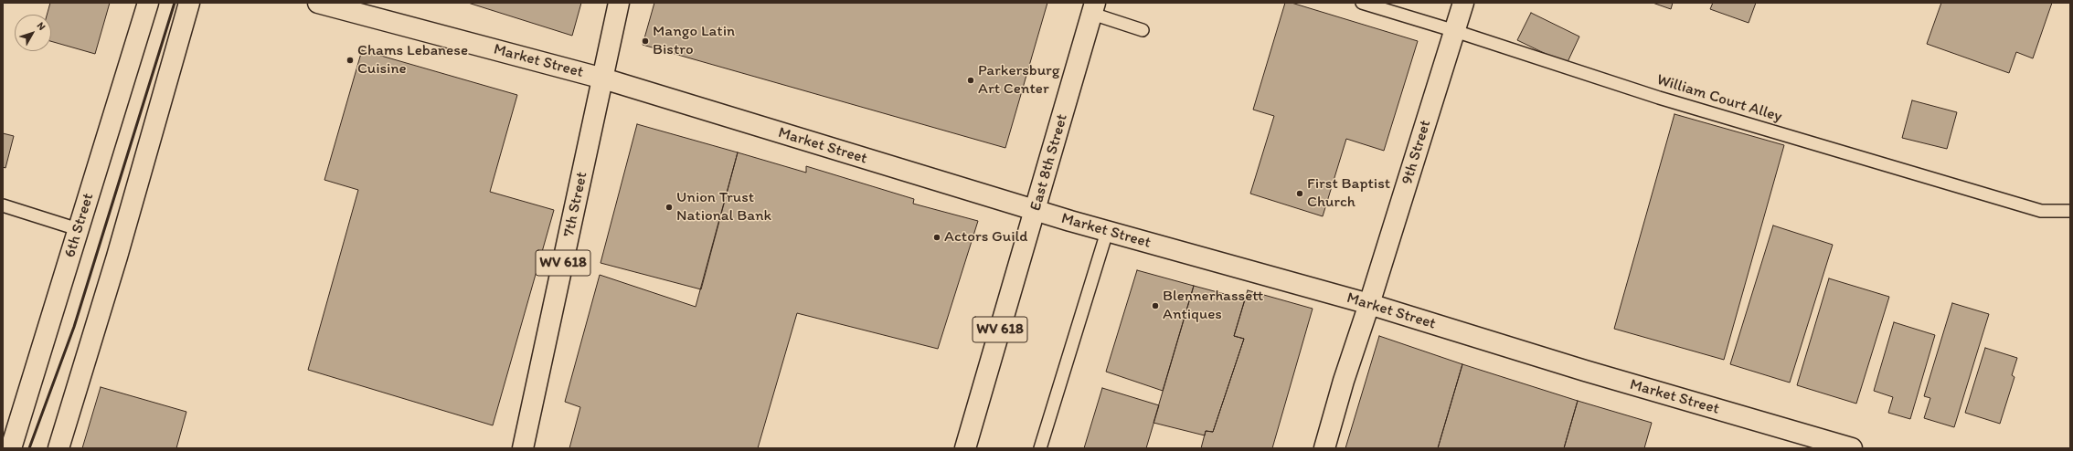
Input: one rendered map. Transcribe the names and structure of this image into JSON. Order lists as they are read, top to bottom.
{
  "streets": {
    "street": [
      "Market Street",
      "9th Street",
      "East 8th Street",
      "7th Street",
      "6th Street",
      "WV 618"
    ],
    "lane": ["William Court Alley"]
  },
  "crossings": [
    ["Market Street", "9th Street"],
    ["Market Street", "East 8th Street"],
    ["Market Street", "7th Street"],
    ["William Court Alley", "9th Street"]
  ],
  "places": [
    "Mango Latin Bistro",
    "Chams Lebanese Cuisine",
    "Parkersburg Art Center",
    "First Baptist Church",
    "Union Trust National Bank",
    "Actors Guild",
    "Blennerhassett Antiques"
  ],
  "north": "top right"
}
